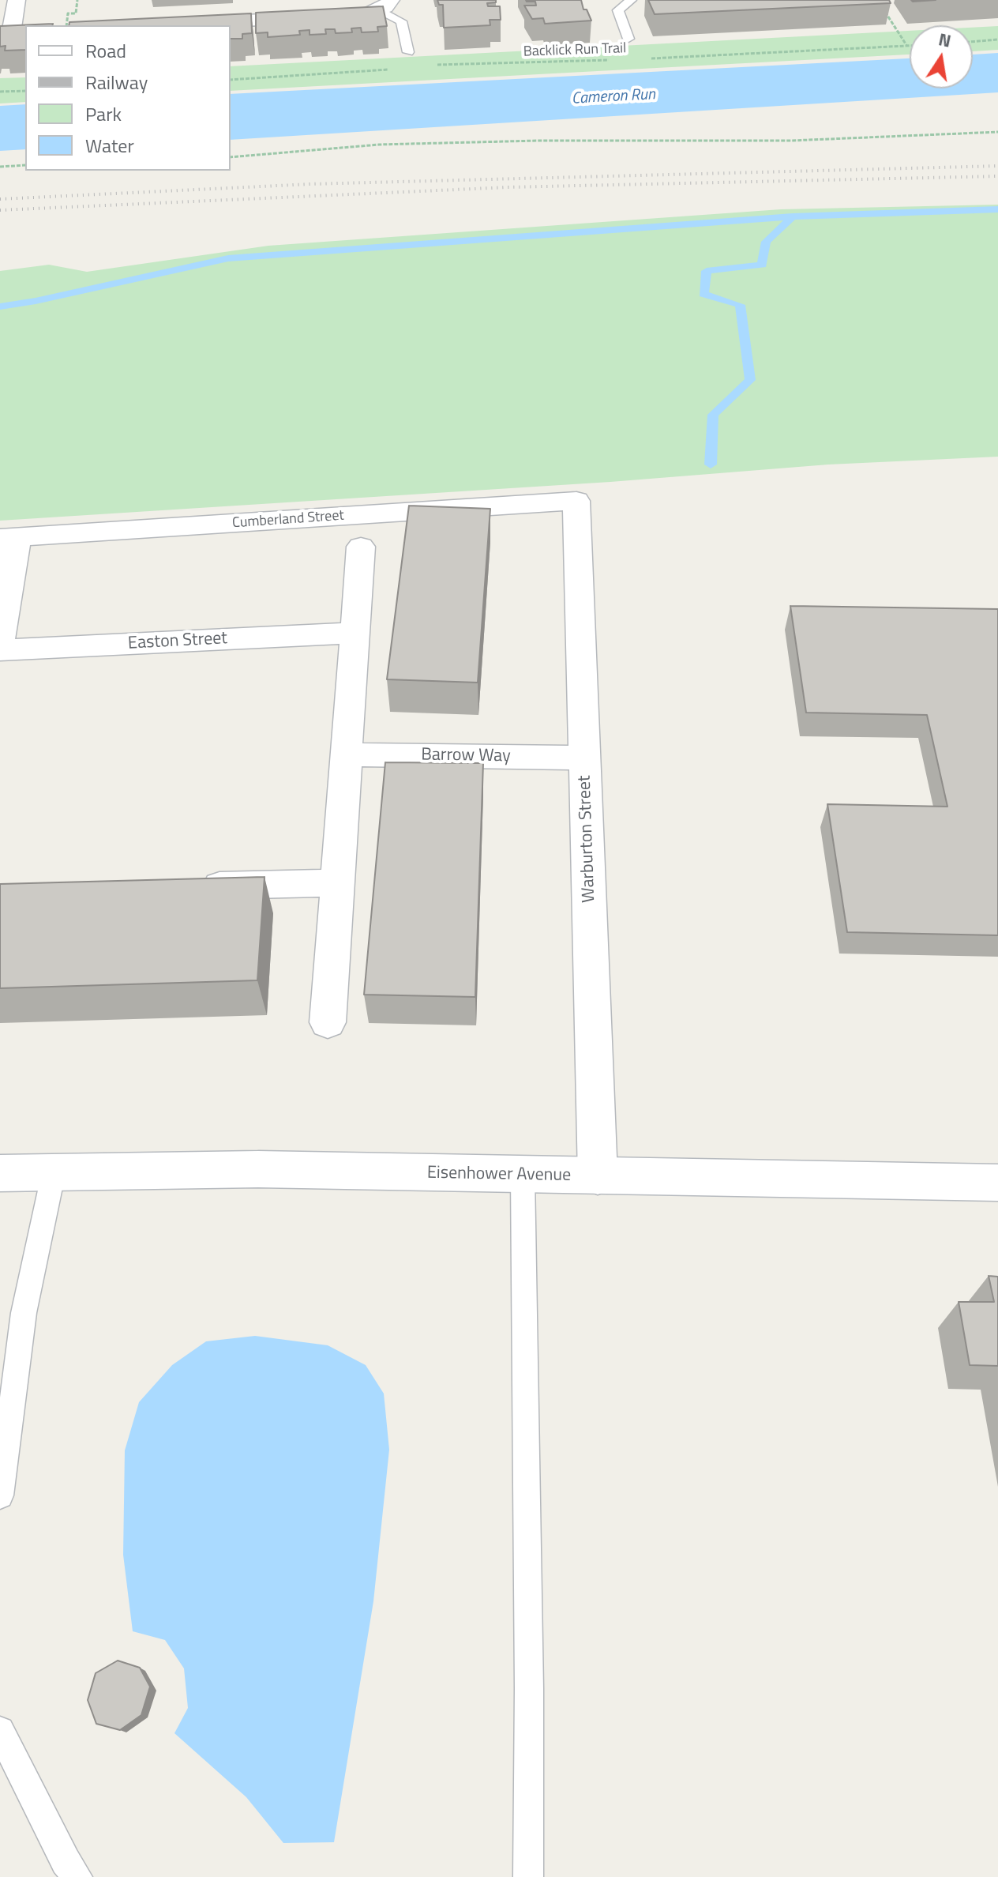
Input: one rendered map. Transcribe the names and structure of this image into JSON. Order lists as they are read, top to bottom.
{
  "streets": {
    "street": [
      "Cumberland Street",
      "Easton Street",
      "Barrow Way",
      "Warburton Street",
      "Eisenhower Avenue"
    ],
    "path": ["Backlick Run Trail"]
  },
  "crossings": [
    ["Cumberland Street", "Warburton Street"],
    ["Barrow Way", "Warburton Street"],
    ["Warburton Street", "Eisenhower Avenue"]
  ],
  "water": ["Cameron Run"],
  "legend": [
    "Road",
    "Railway",
    "Park",
    "Water"
  ],
  "north": "top"
}
